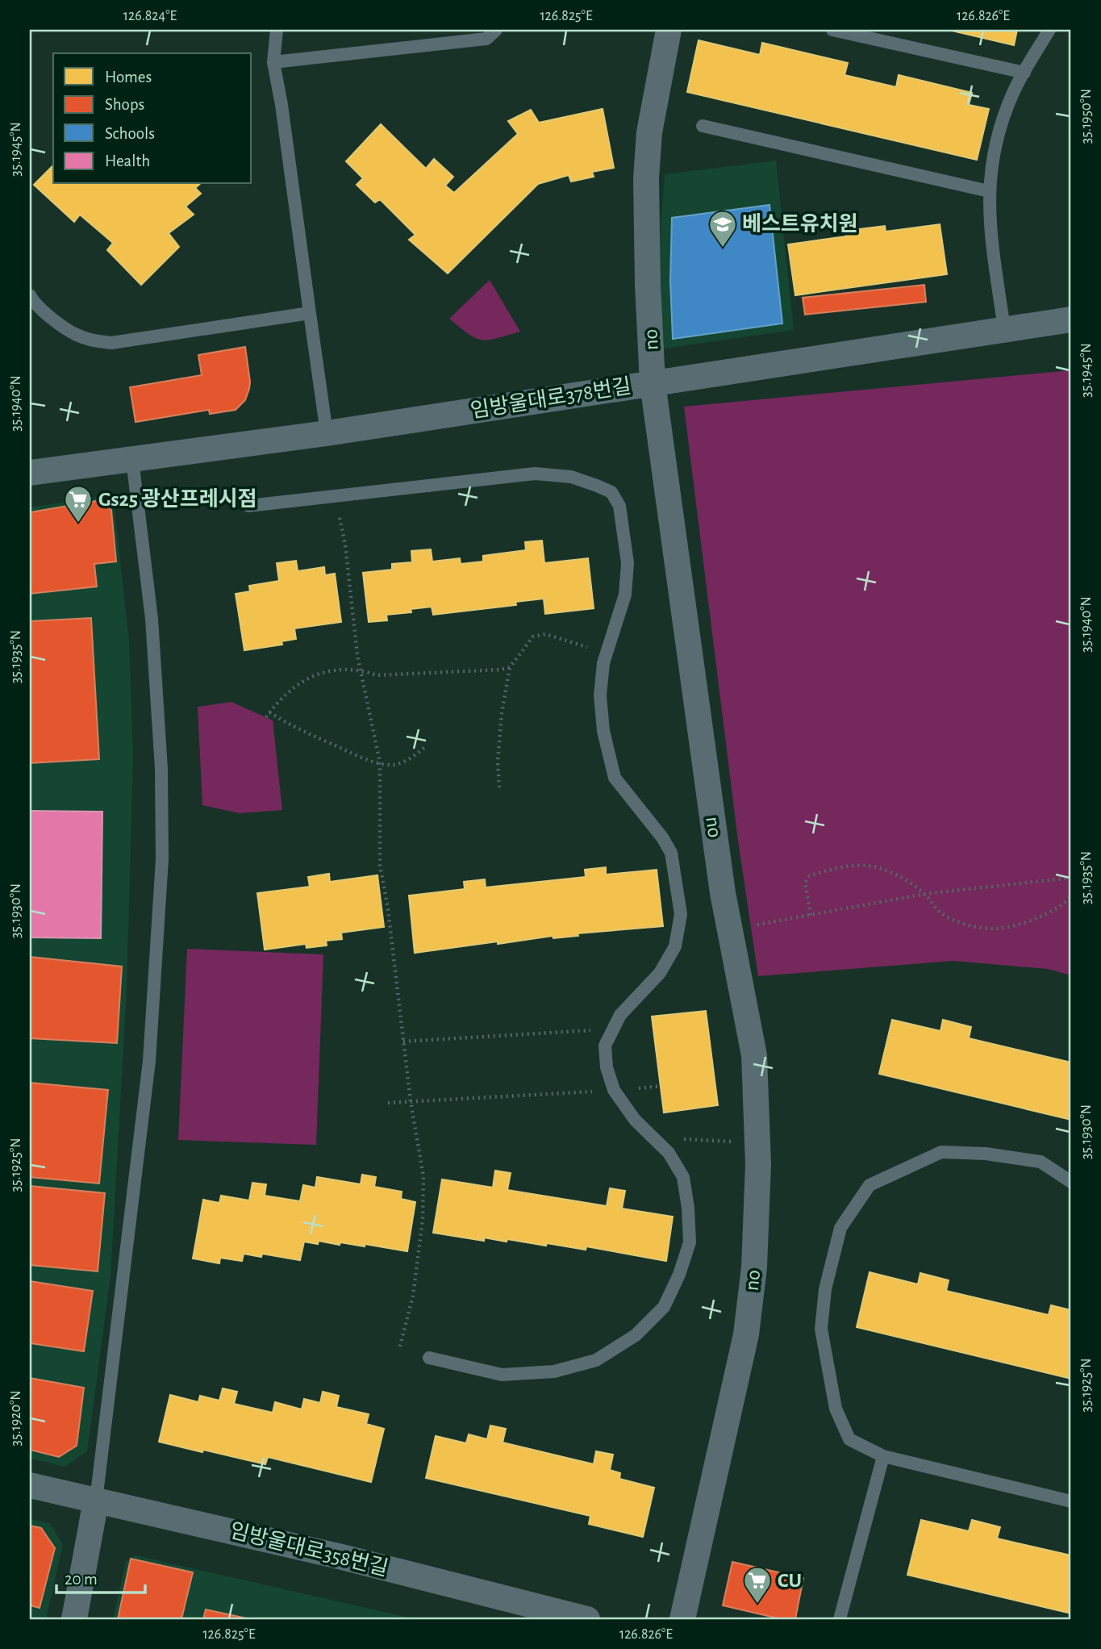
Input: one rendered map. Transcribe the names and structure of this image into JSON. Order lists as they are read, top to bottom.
{
  "streets": {
    "street": ["no", "임방울대로378번길", "임방울대로358번길"]
  },
  "crossings": [
    ["no", "임방울대로378번길"]
  ],
  "places": {
    "school or university": ["베스트유치원"],
    "supermarket": ["Gs25 광산프레시점", "CU"]
  },
  "legend": [
    "Homes",
    "Shops",
    "Schools",
    "Health"
  ],
  "scale_bar": "20 m",
  "coordinates": [
    "126.824°E",
    "126.825°E",
    "126.826°E",
    "35.1950°N",
    "35.1945°N",
    "35.1940°N",
    "35.1935°N",
    "35.1930°N",
    "35.1925°N",
    "35.1920°N"
  ]
}
